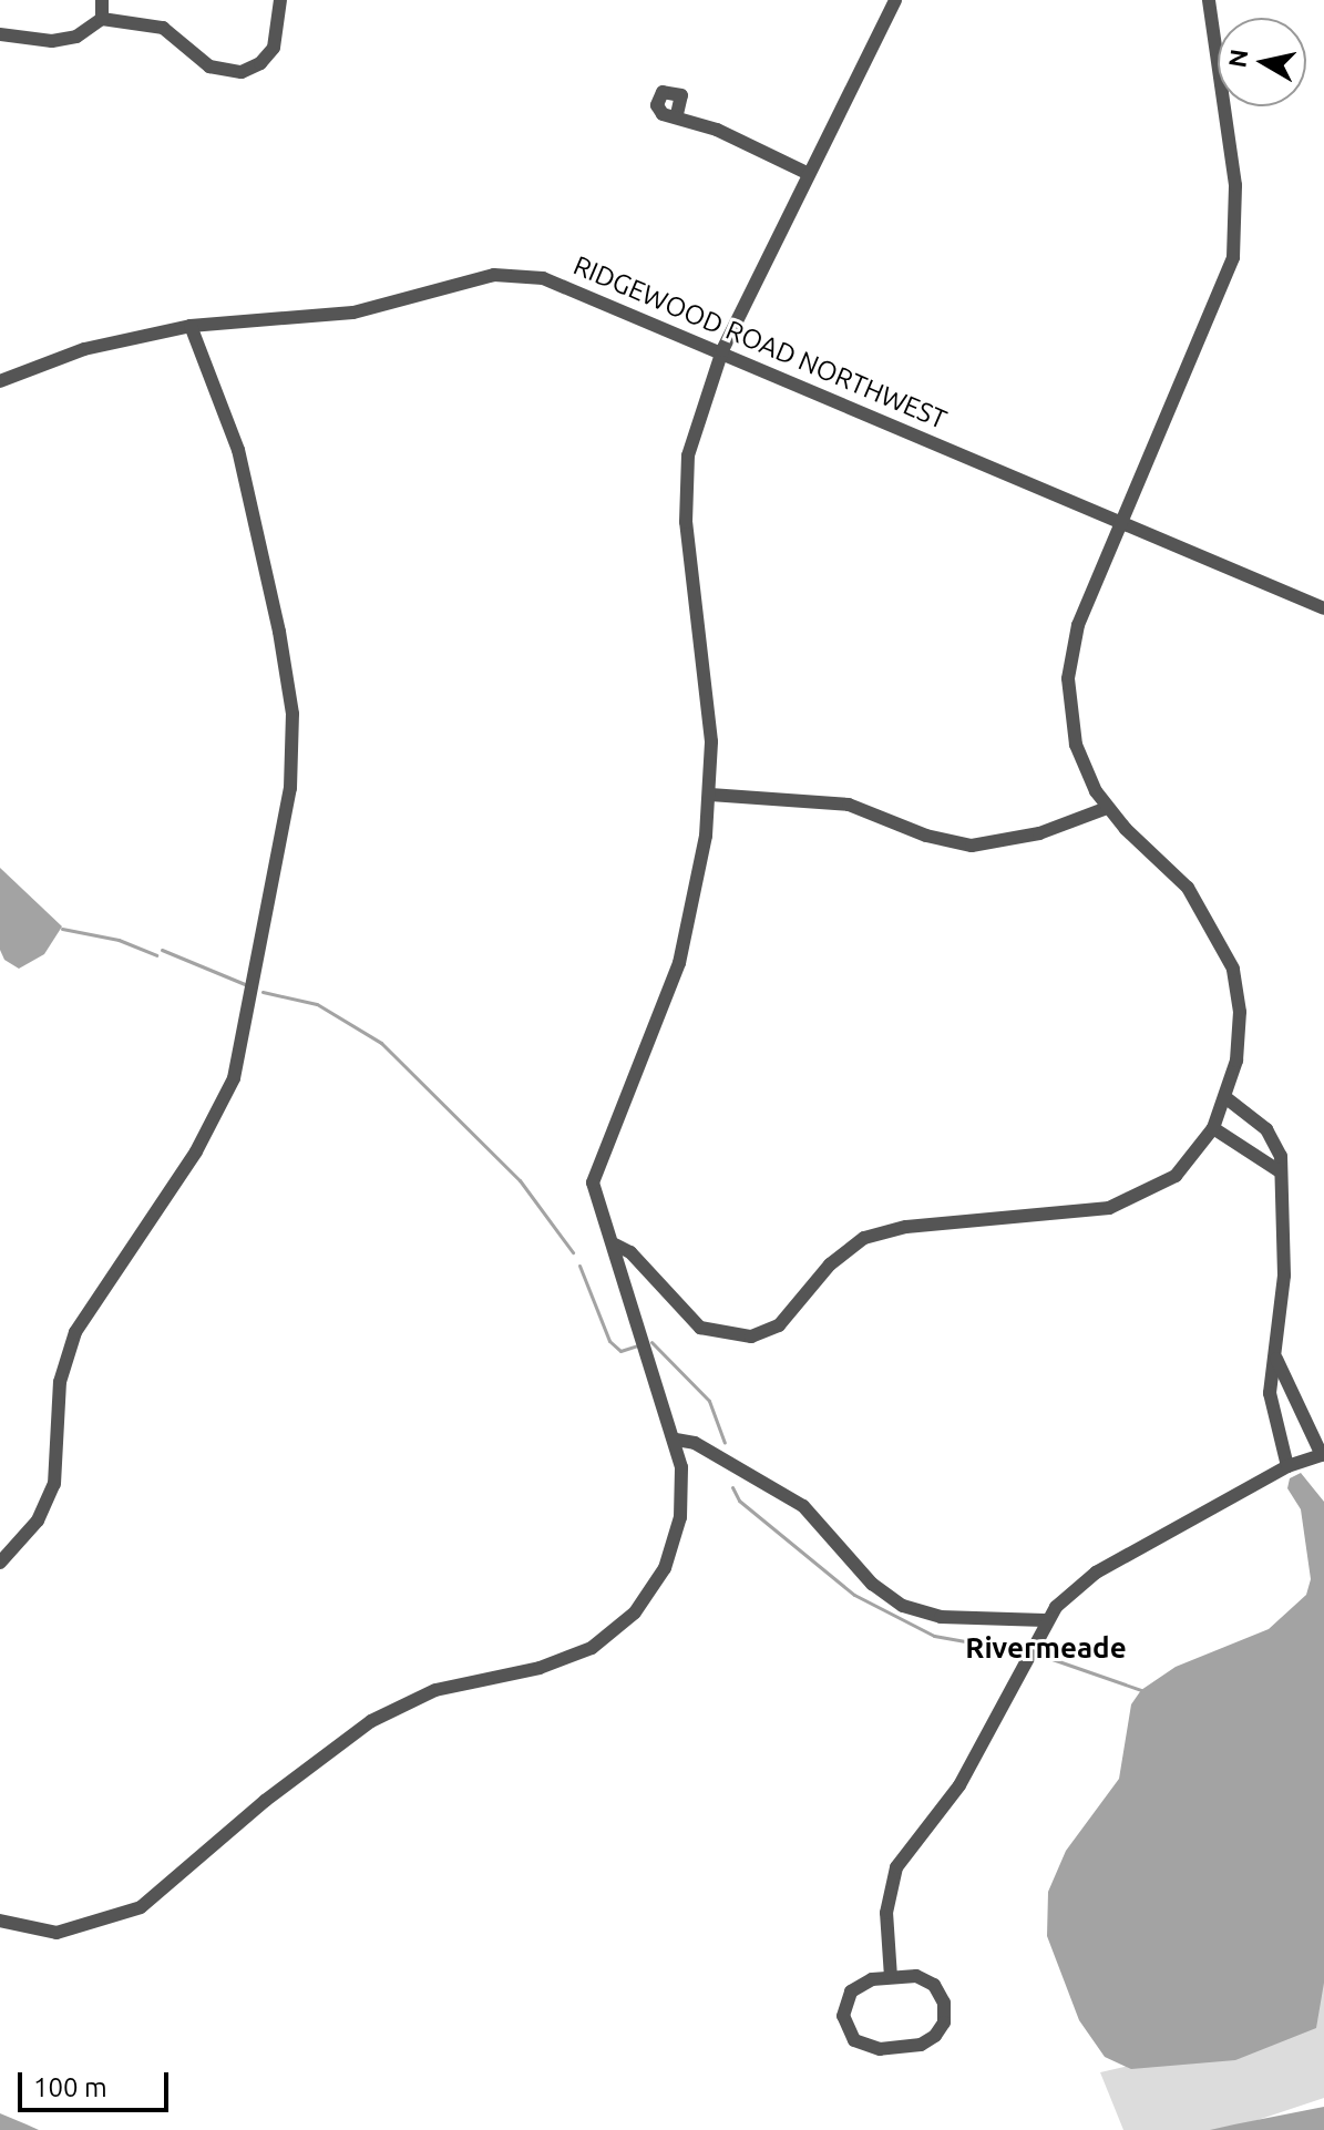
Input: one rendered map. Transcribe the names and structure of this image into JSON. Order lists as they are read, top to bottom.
{
  "streets": {
    "street": ["RIDGEWOOD ROAD NORTHWEST"]
  },
  "districts": ["Rivermeade"],
  "scale_bar": "100 m",
  "north": "left"
}
